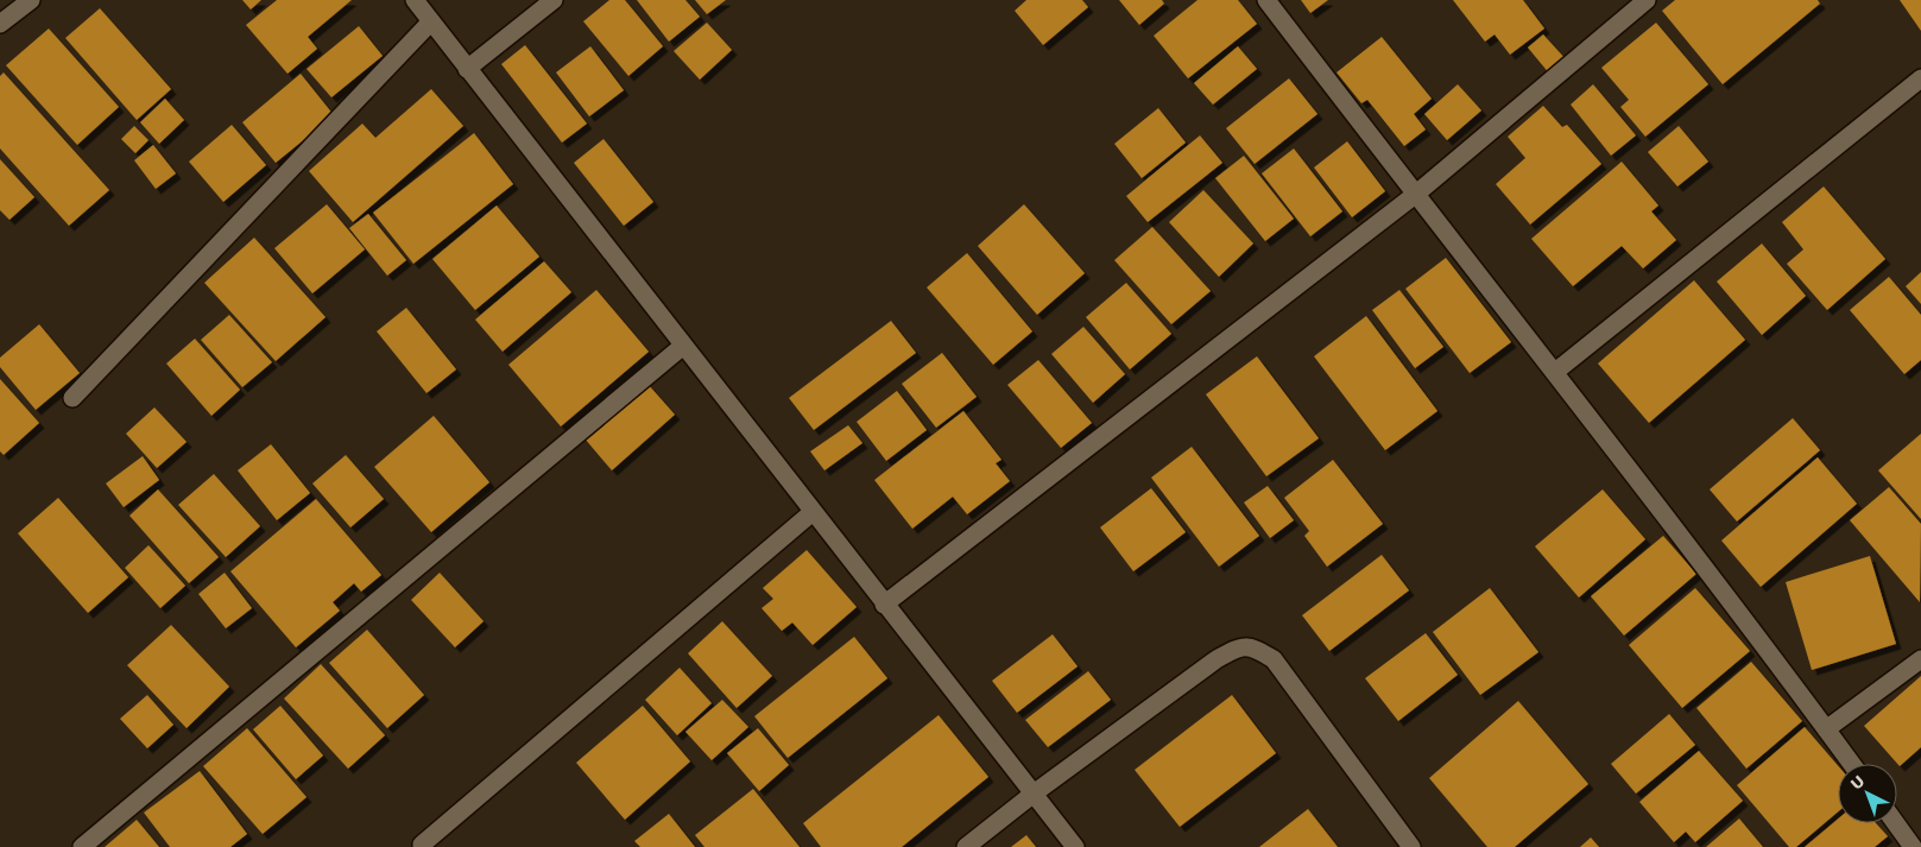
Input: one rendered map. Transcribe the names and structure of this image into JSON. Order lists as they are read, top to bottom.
{
  "north": "top left"
}
